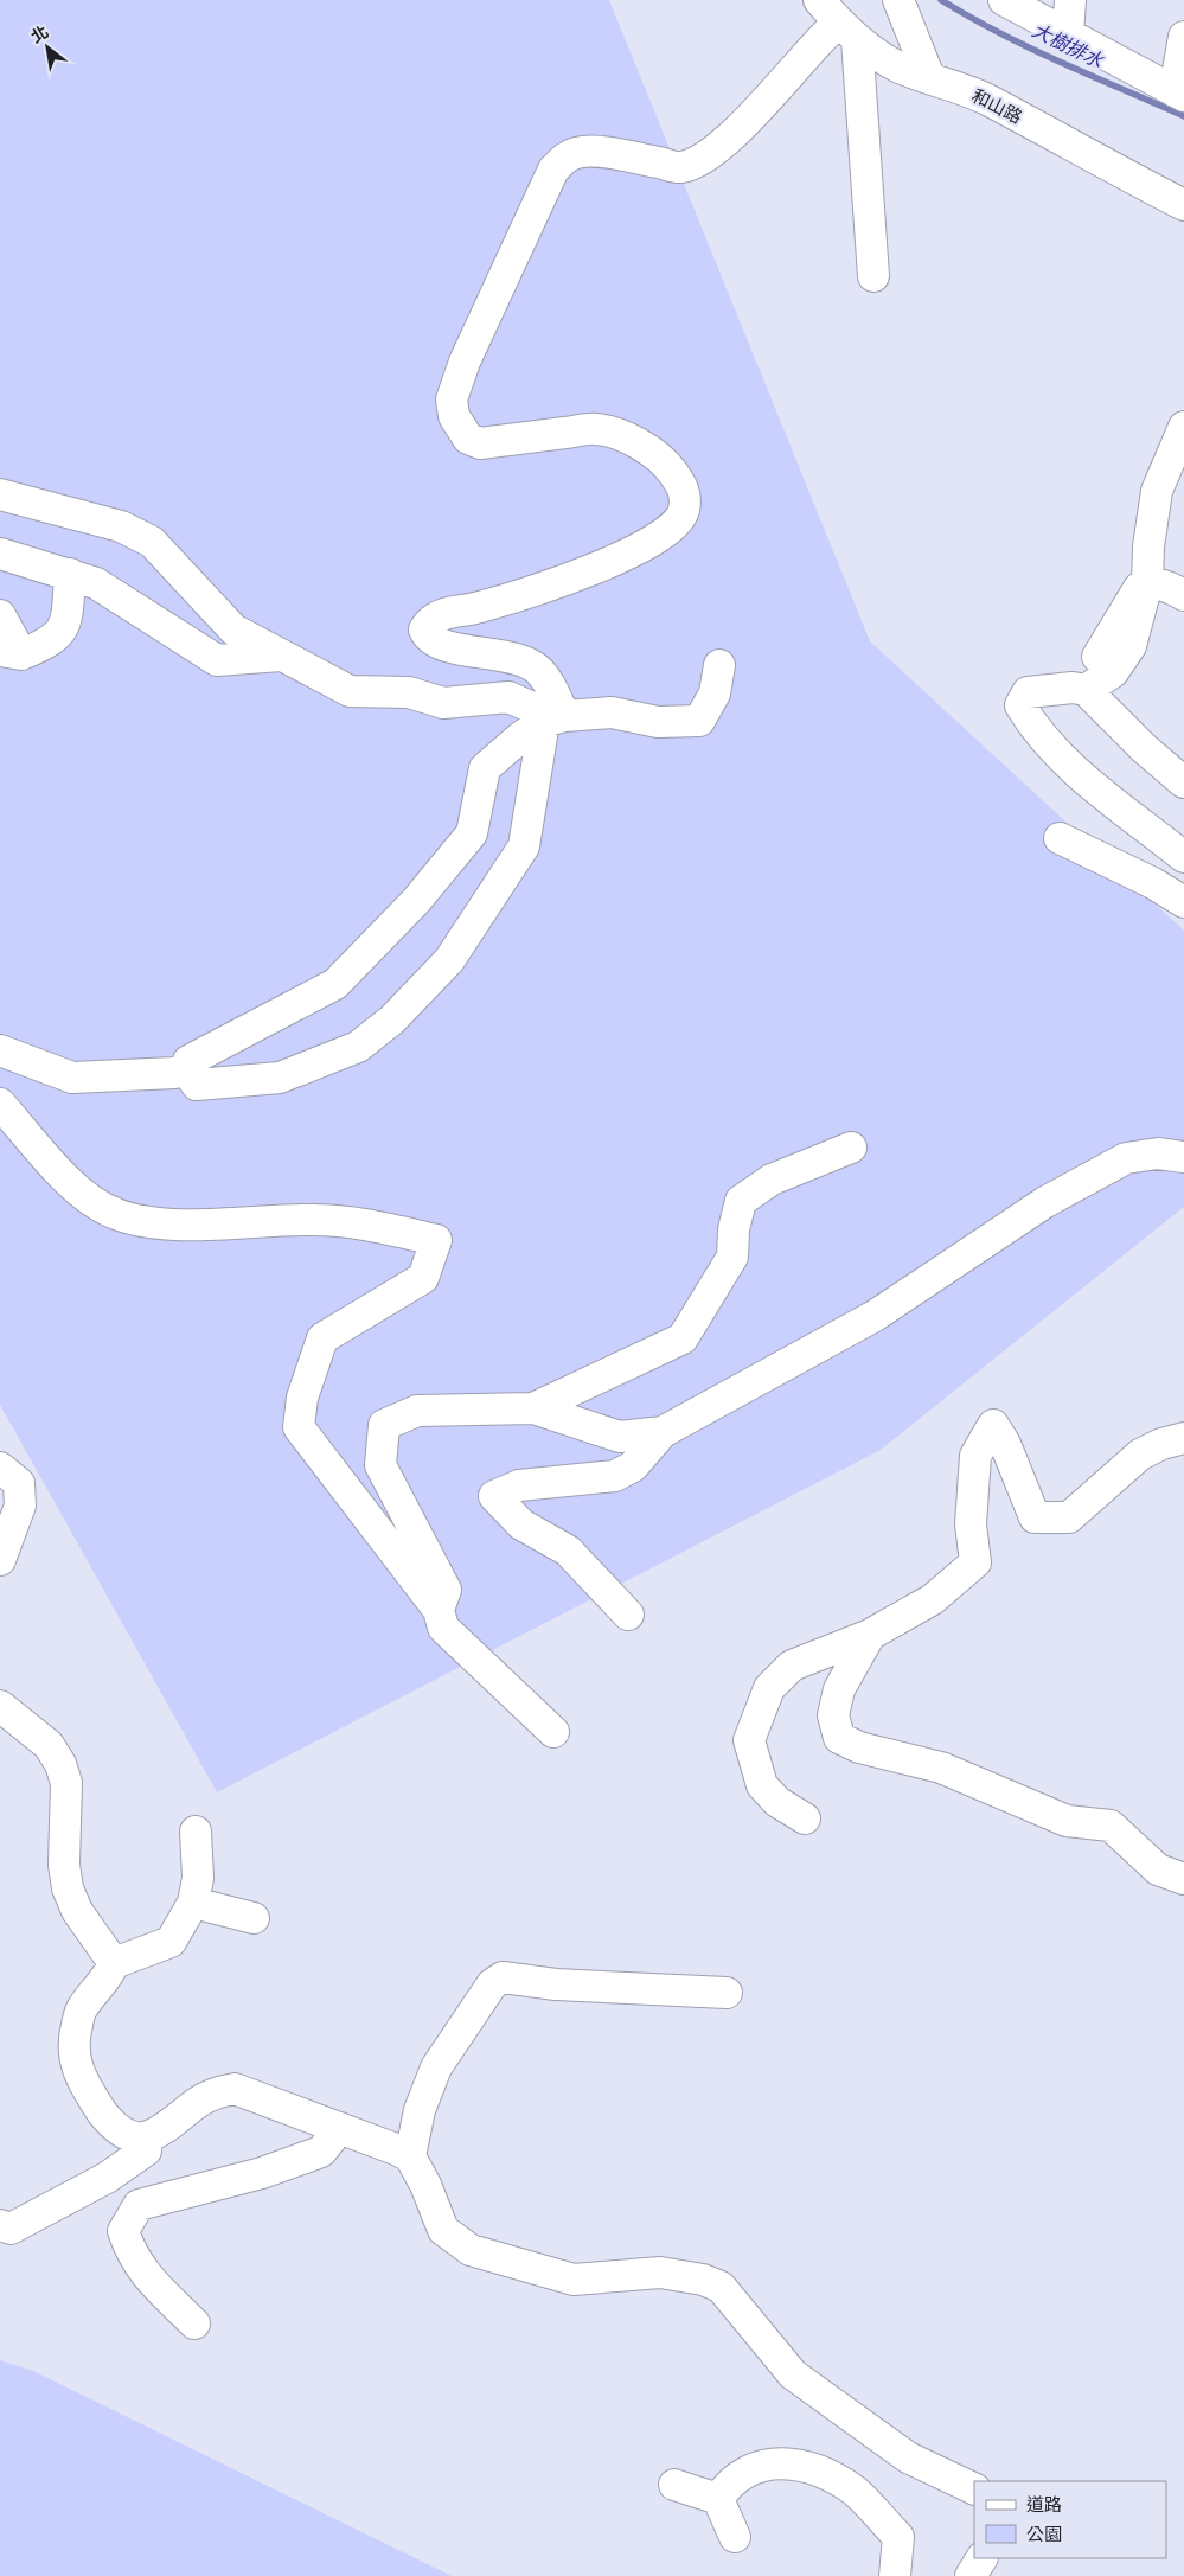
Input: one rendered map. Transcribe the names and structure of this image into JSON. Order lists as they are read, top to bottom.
{
  "streets": {
    "street": ["和山路"]
  },
  "water": ["大樹排水"],
  "legend": ["道路", "公園"],
  "north": "top left"
}
